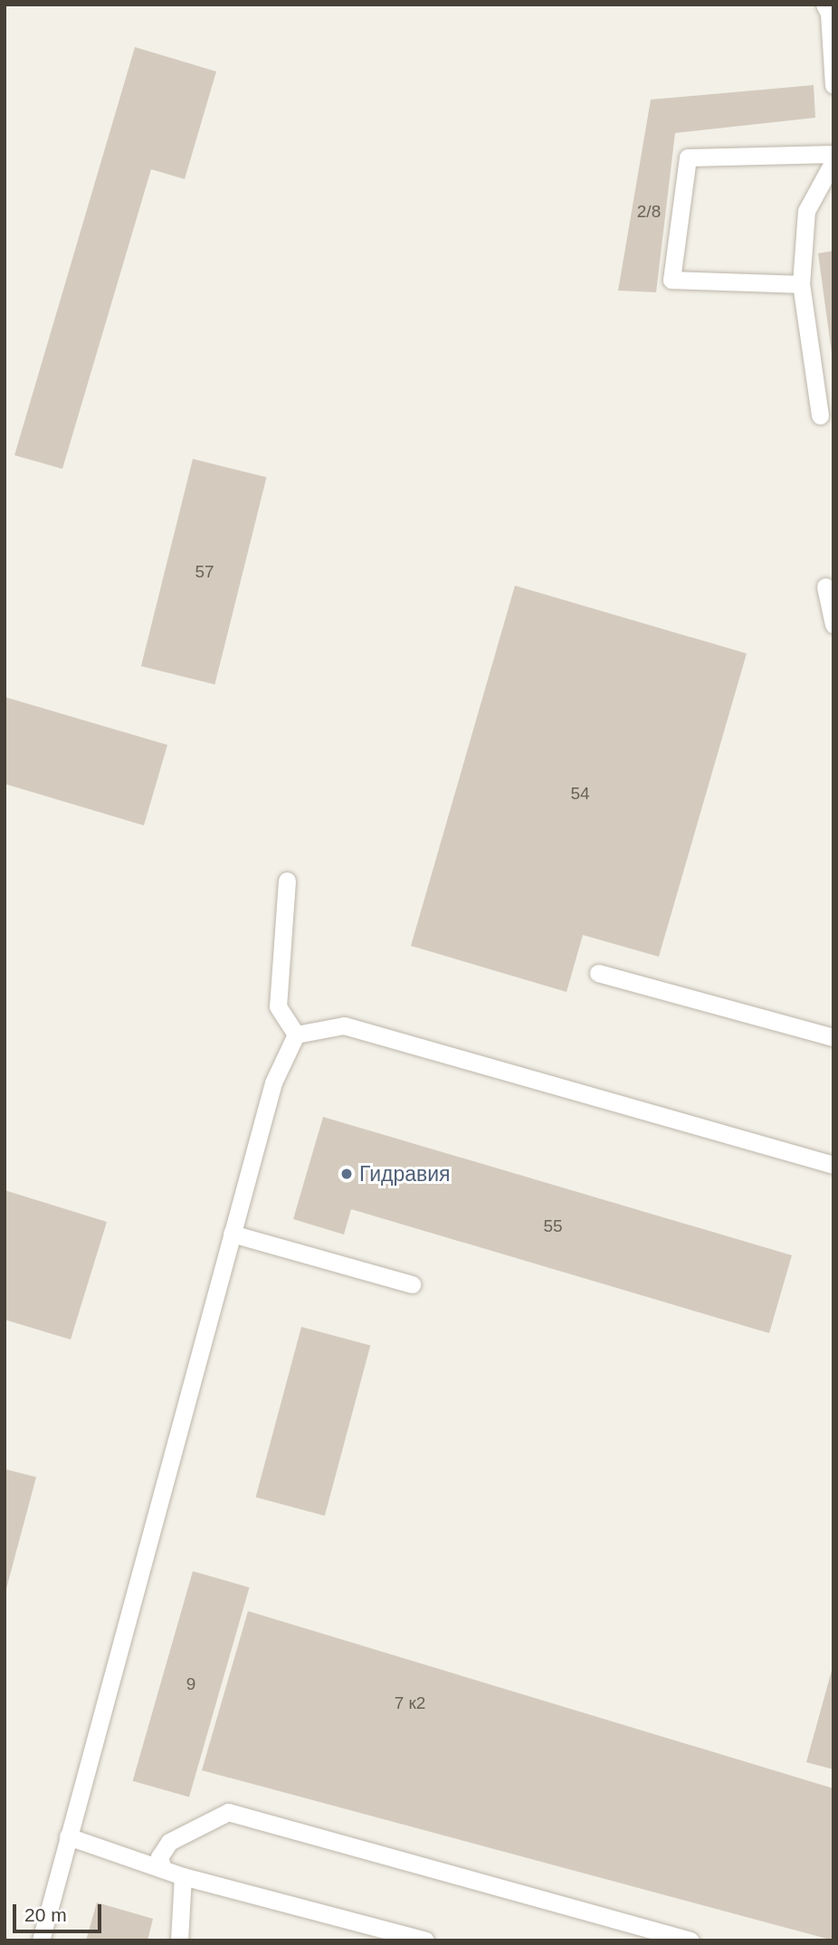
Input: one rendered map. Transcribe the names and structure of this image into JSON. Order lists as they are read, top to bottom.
{
  "places": ["Гидравия"],
  "house_numbers": [
    "2/8",
    "57",
    "54",
    "55",
    "9",
    "7 к2"
  ],
  "scale_bar": "20 m"
}
